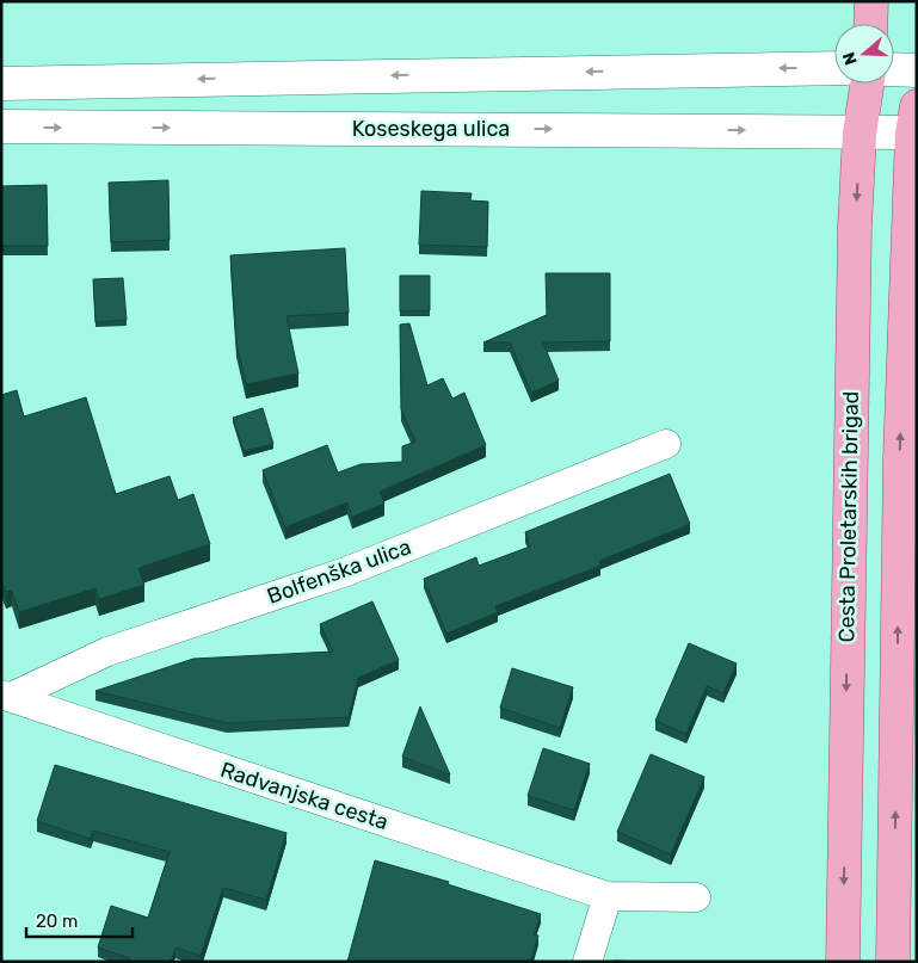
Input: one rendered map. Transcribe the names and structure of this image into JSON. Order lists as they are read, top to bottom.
{
  "streets": {
    "main road": ["Cesta Proletarskih brigad"],
    "street": ["Koseskega ulica", "Bolfenška ulica", "Radvanjska cesta"]
  },
  "crossings": [
    ["Koseskega ulica", "Cesta Proletarskih brigad"],
    ["Bolfenška ulica", "Radvanjska cesta"]
  ],
  "scale_bar": "20 m",
  "north": "left"
}
